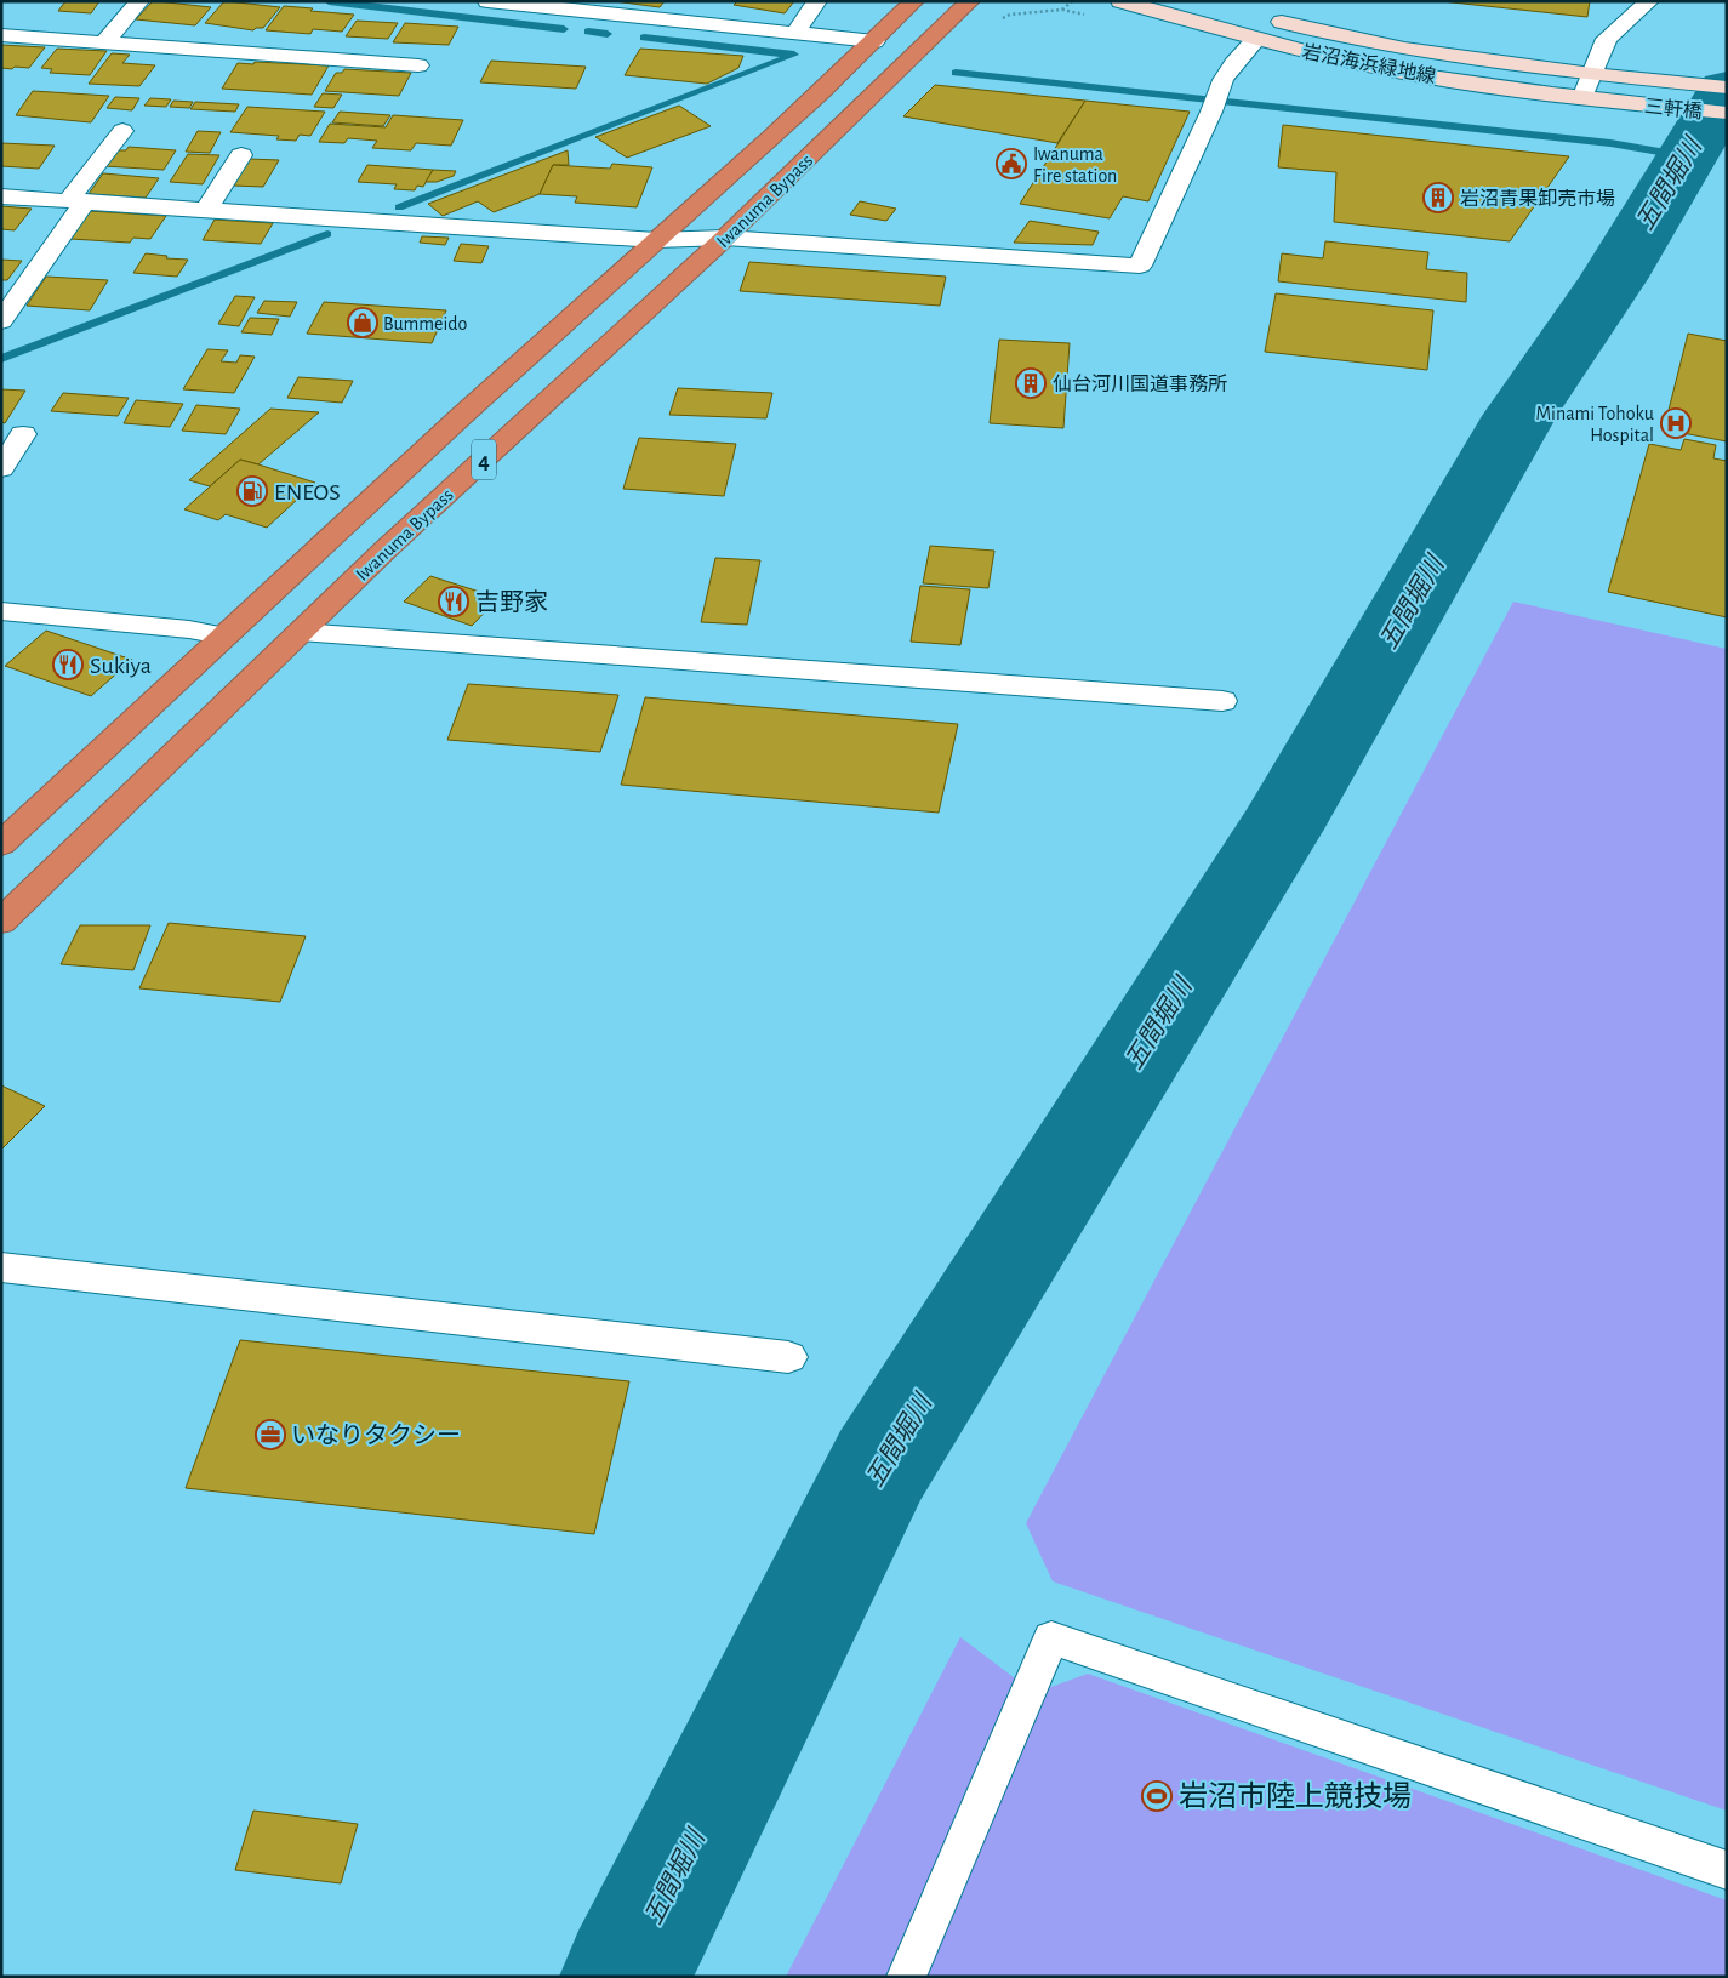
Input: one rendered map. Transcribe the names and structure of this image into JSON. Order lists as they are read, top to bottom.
{
  "streets": {
    "highway": ["Iwanuma Bypass", "4"],
    "main road": ["岩沼海浜緑地線", "三軒橋"]
  },
  "crossings": [
    ["岩沼海浜緑地線", "三軒橋"]
  ],
  "water": ["五間堀川"],
  "places": {
    "public building": ["Iwanuma Fire station"],
    "building": ["岩沼青果卸売市場", "仙台河川国道事務所"],
    "shop": ["Bummeido"],
    "hospital": ["Minami Tohoku Hospital"],
    "fuel station": ["ENEOS"],
    "restaurant": ["吉野家", "Sukiya"],
    "office": ["いなりタクシー"],
    "sports": ["岩沼市陸上競技場"]
  }
}
